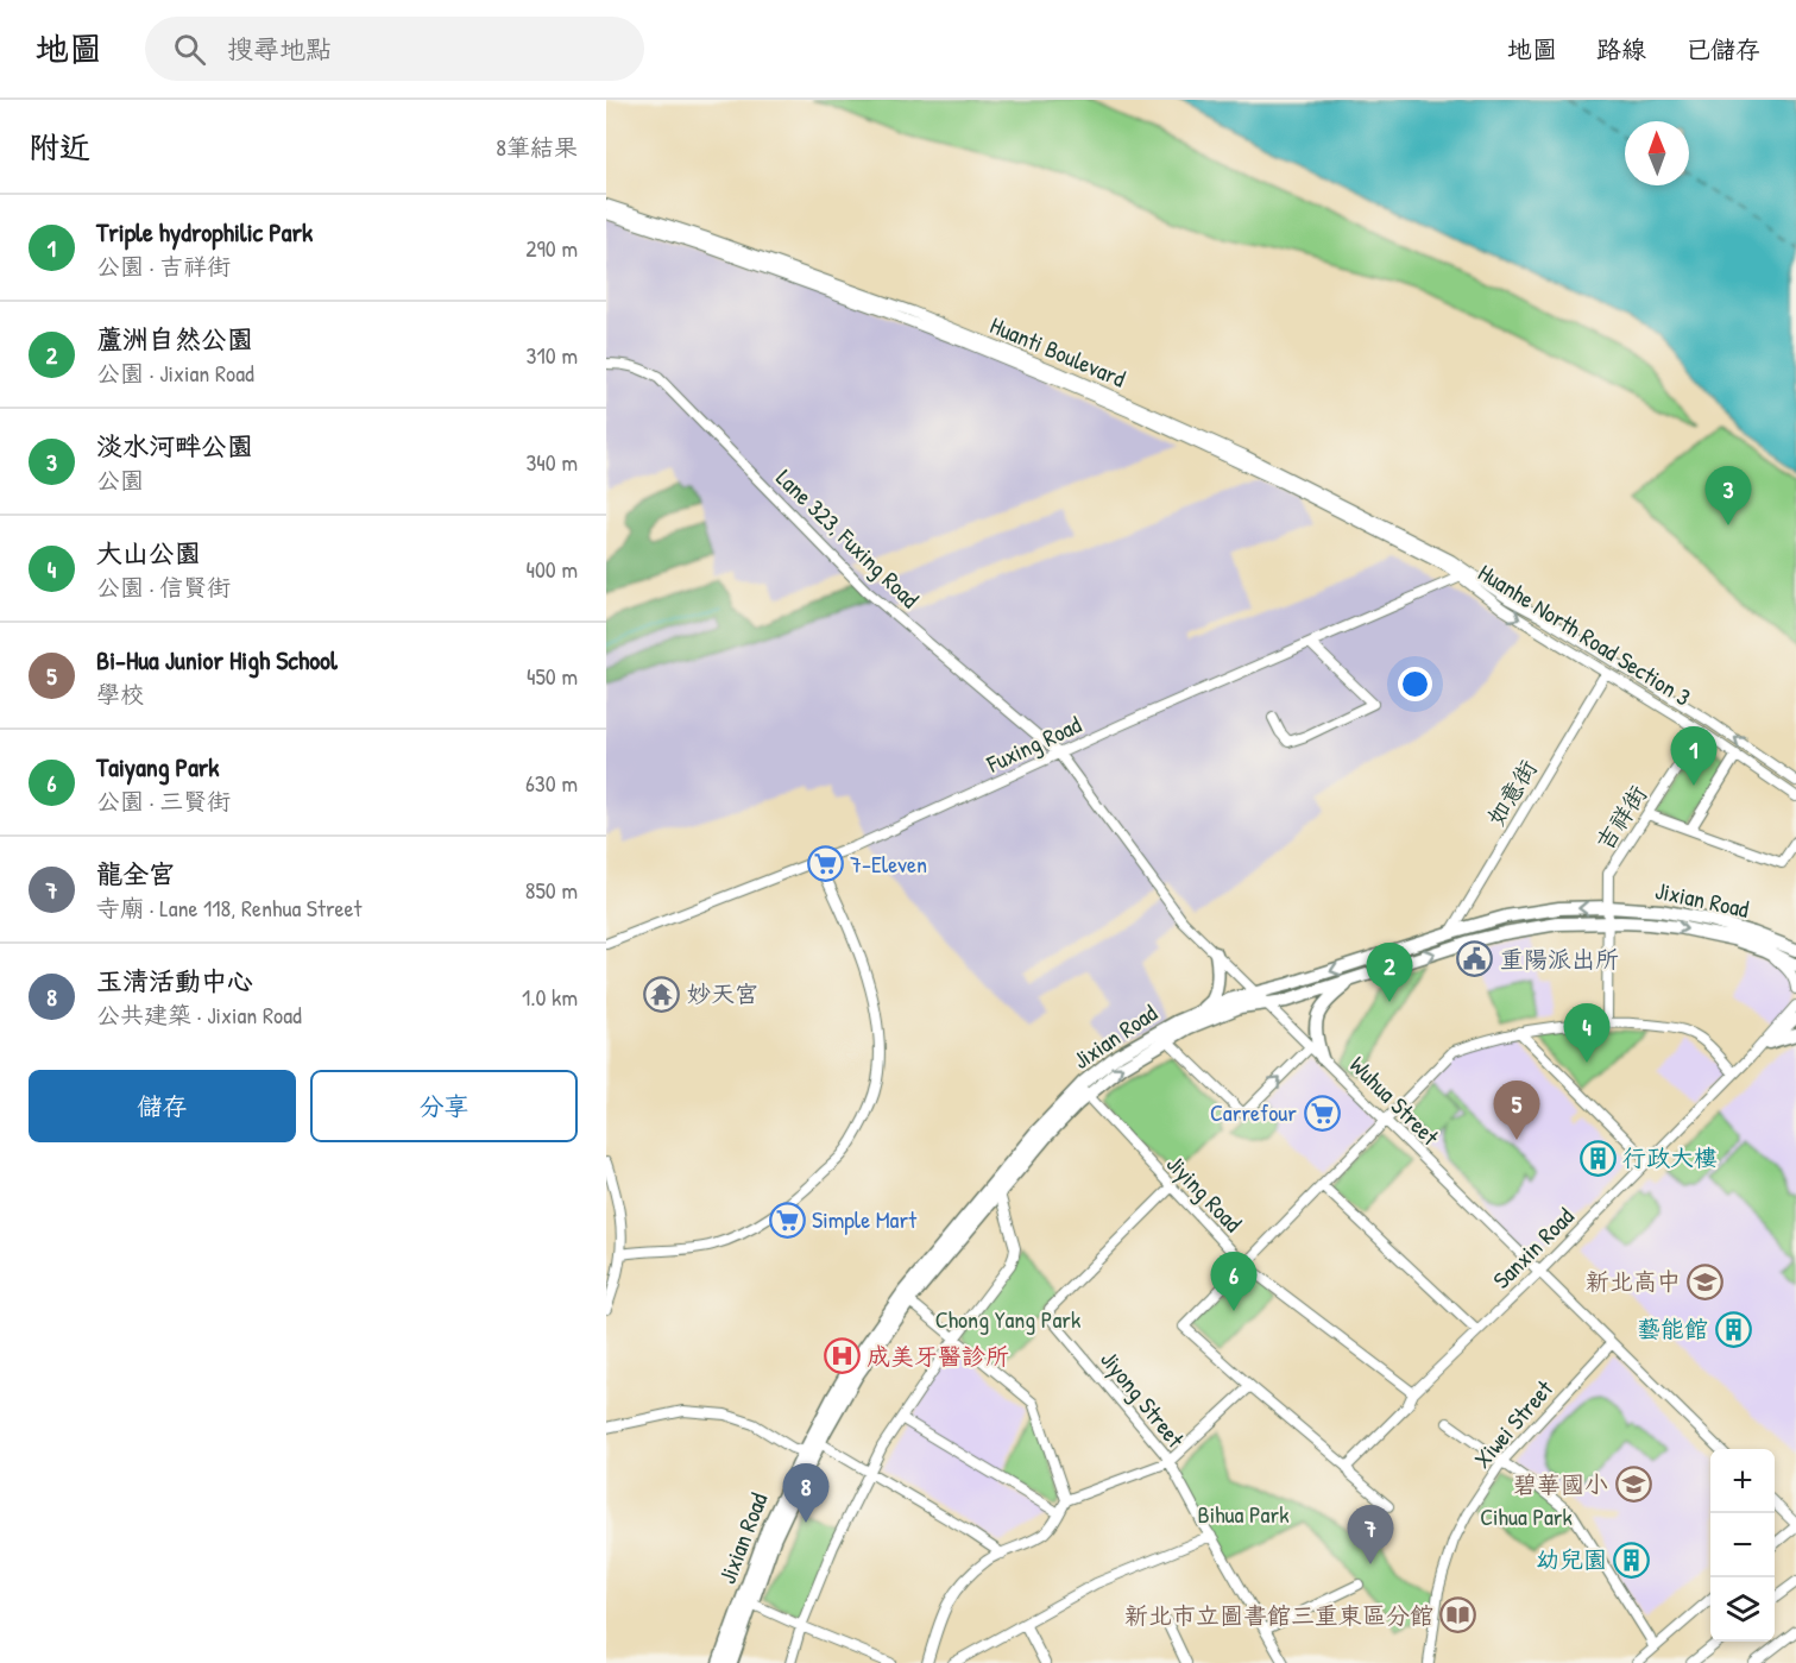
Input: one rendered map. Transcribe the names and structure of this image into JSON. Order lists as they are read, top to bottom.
{
  "streets": {
    "main road": ["Jixian Road"],
    "street": [
      "Huanti Boulevard",
      "Lane 323, Fuxing Road",
      "Huanhe North Road Section 3",
      "Fuxing Road",
      "如意街",
      "吉祥街",
      "Wuhua Street",
      "Jiying Road",
      "Sanxin Road",
      "Jiyong Street",
      "Xiwei Street"
    ]
  },
  "crossings": [
    ["Huanti Boulevard", "Huanhe North Road Section 3"],
    ["Huanti Boulevard", "Fuxing Road"],
    ["Lane 323, Fuxing Road", "Fuxing Road"],
    ["Lane 323, Fuxing Road", "Wuhua Street"],
    ["Huanhe North Road Section 3", "Fuxing Road"],
    ["Huanhe North Road Section 3", "如意街"],
    ["Huanhe North Road Section 3", "吉祥街"],
    ["Fuxing Road", "Wuhua Street"],
    ["如意街", "Jixian Road"],
    ["吉祥街", "Jixian Road"],
    ["Jixian Road", "Wuhua Street"],
    ["Jixian Road", "Jiying Road"],
    ["Wuhua Street", "Sanxin Road"],
    ["Wuhua Street", "Xiwei Street"],
    ["Jiying Road", "Sanxin Road"],
    ["Jiying Road", "Jiyong Street"]
  ],
  "parks": ["Chong Yang Park", "Bihua Park", "Cihua Park"],
  "places": {
    "supermarket": ["7-Eleven", "Carrefour", "Simple Mart"],
    "public building": ["重陽派出所"],
    "temple": ["妙天宮"],
    "building": ["行政大樓", "藝能館", "幼兒園"],
    "school or university": ["新北高中", "碧華國小"],
    "hospital": ["成美牙醫診所"],
    "library": ["新北市立圖書館三重東區分館"]
  },
  "north": "top",
  "page": {
    "header": "地圖",
    "search": "搜尋地點",
    "nav": ["地圖", "路線", "已儲存"],
    "heading": ["附近", "8筆結果"],
    "list": [
      {
        "mark": "1",
        "name": "Triple hydrophilic Park",
        "note": "公園 · 吉祥街",
        "value": "290 m"
      },
      {
        "mark": "2",
        "name": "蘆洲自然公園",
        "note": "公園 · Jixian Road",
        "value": "310 m"
      },
      {
        "mark": "3",
        "name": "淡水河畔公園",
        "note": "公園",
        "value": "340 m"
      },
      {
        "mark": "4",
        "name": "大山公園",
        "note": "公園 · 信賢街",
        "value": "400 m"
      },
      {
        "mark": "5",
        "name": "Bi-Hua Junior High School",
        "note": "學校",
        "value": "450 m"
      },
      {
        "mark": "6",
        "name": "Taiyang Park",
        "note": "公園 · 三賢街",
        "value": "630 m"
      },
      {
        "mark": "7",
        "name": "龍全宮",
        "note": "寺廟 · Lane 118, Renhua Street",
        "value": "850 m"
      },
      {
        "mark": "8",
        "name": "玉清活動中心",
        "note": "公共建築 · Jixian Road",
        "value": "1.0 km"
      }
    ],
    "pins": [
      "3",
      "1",
      "2",
      "4",
      "5",
      "6",
      "8",
      "7"
    ],
    "buttons": ["儲存", "分享"],
    "map_buttons": ["+", "−"]
  }
}
